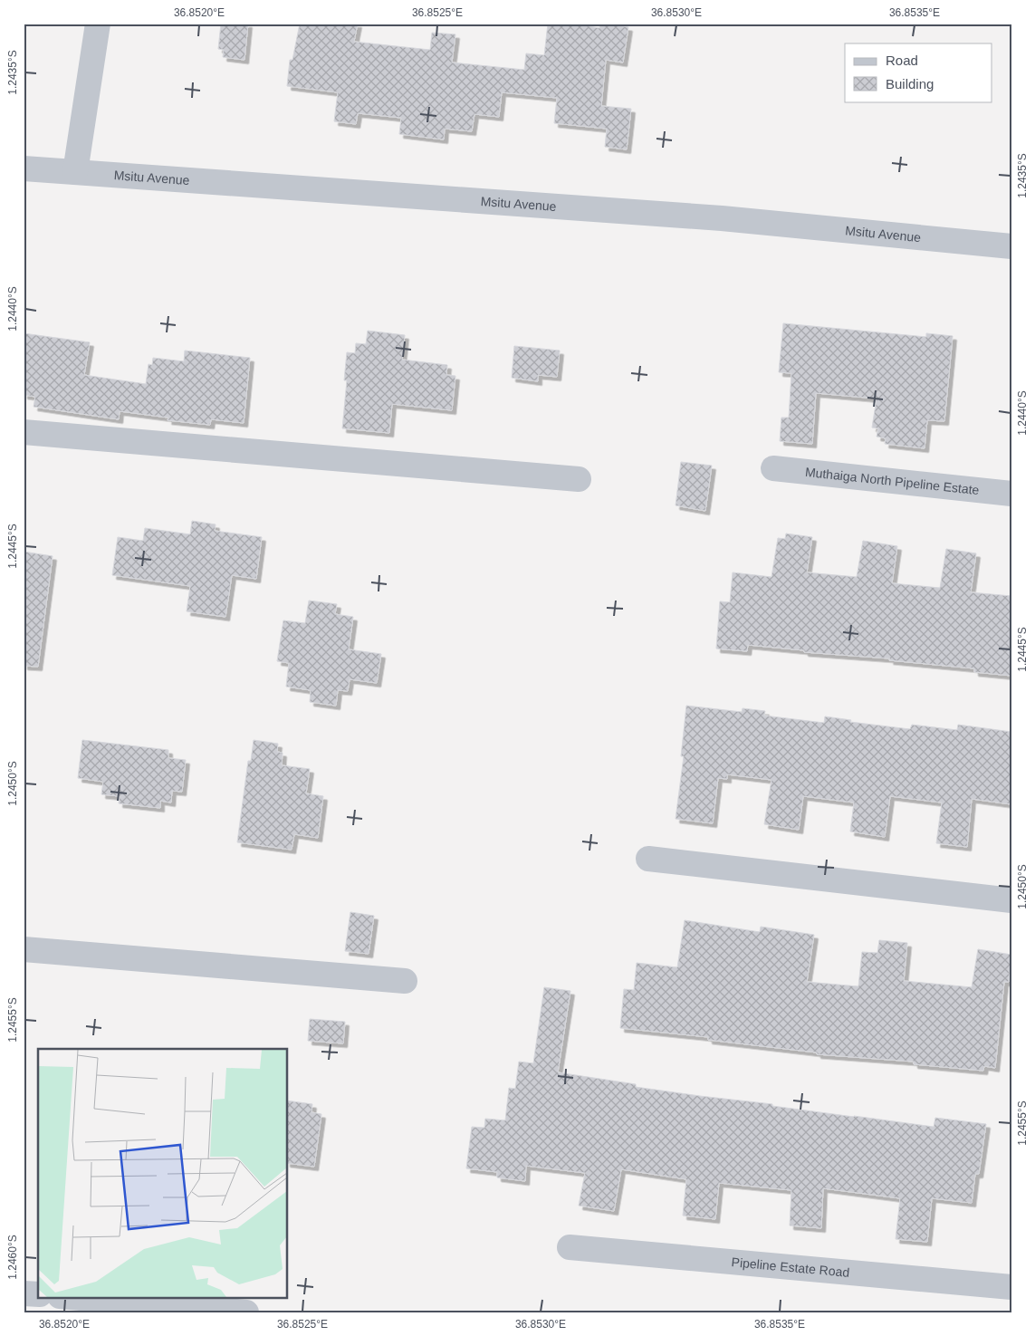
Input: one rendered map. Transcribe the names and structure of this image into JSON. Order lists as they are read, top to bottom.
{
  "streets": {
    "street": ["Msitu Avenue", "Muthaiga North Pipeline Estate", "Pipeline Estate Road"]
  },
  "legend": ["Road", "Building"],
  "coordinates": [
    "36.8520°E",
    "36.8525°E",
    "36.8530°E",
    "36.8535°E",
    "1.2435°S",
    "1.2440°S",
    "1.2445°S",
    "1.2450°S",
    "1.2455°S",
    "1.2460°S"
  ]
}
